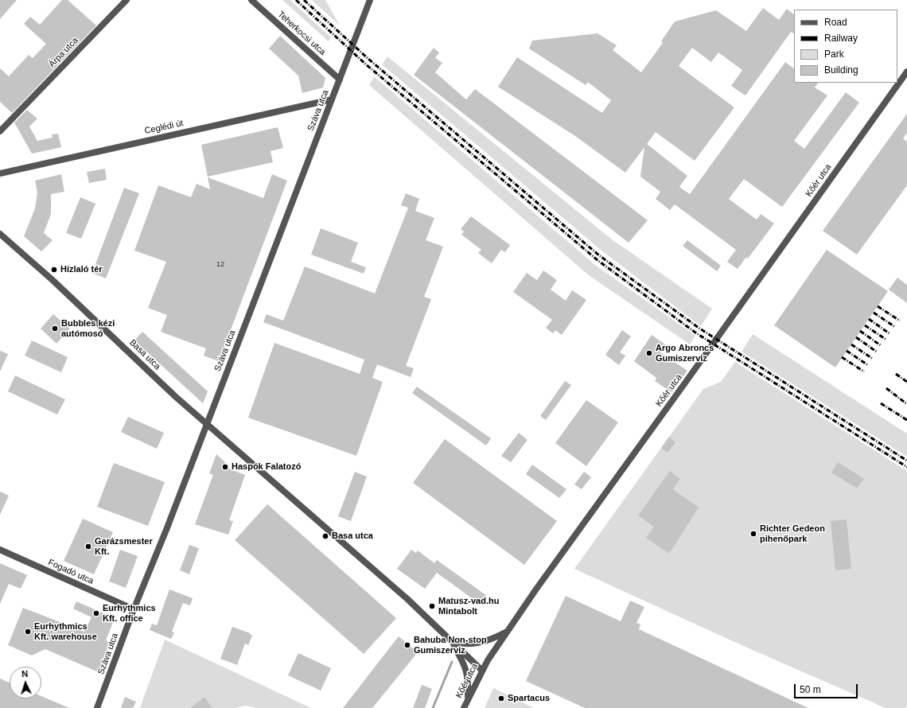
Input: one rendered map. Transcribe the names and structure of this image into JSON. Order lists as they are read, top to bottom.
{
  "streets": {
    "street": [
      "Teherkocsi utca",
      "Árpa utca",
      "Száva utca",
      "Ceglédi út",
      "Kőér utca",
      "Basa utca",
      "Fogadó utca"
    ]
  },
  "crossings": [
    ["Teherkocsi utca", "Száva utca"],
    ["Száva utca", "Ceglédi út"],
    ["Száva utca", "Basa utca"],
    ["Száva utca", "Fogadó utca"],
    ["Kőér utca", "Basa utca"]
  ],
  "places": [
    "Hízlaló tér",
    "Bubbles kézi autómosó",
    "Argo Abroncs Gumiszerviz",
    "Haspók Falatozó",
    "Richter Gedeon pihenőpark",
    "Basa utca",
    "Garázsmester Kft.",
    "Matusz-vad.hu Mintabolt",
    "Eurhythmics Kft. office",
    "Eurhythmics Kft. warehouse",
    "Bahuba Non-stop Gumiszerviz",
    "Spartacus"
  ],
  "house_numbers": ["12"],
  "legend": [
    "Road",
    "Railway",
    "Park",
    "Building"
  ],
  "scale_bar": "50 m",
  "north": "top"
}
